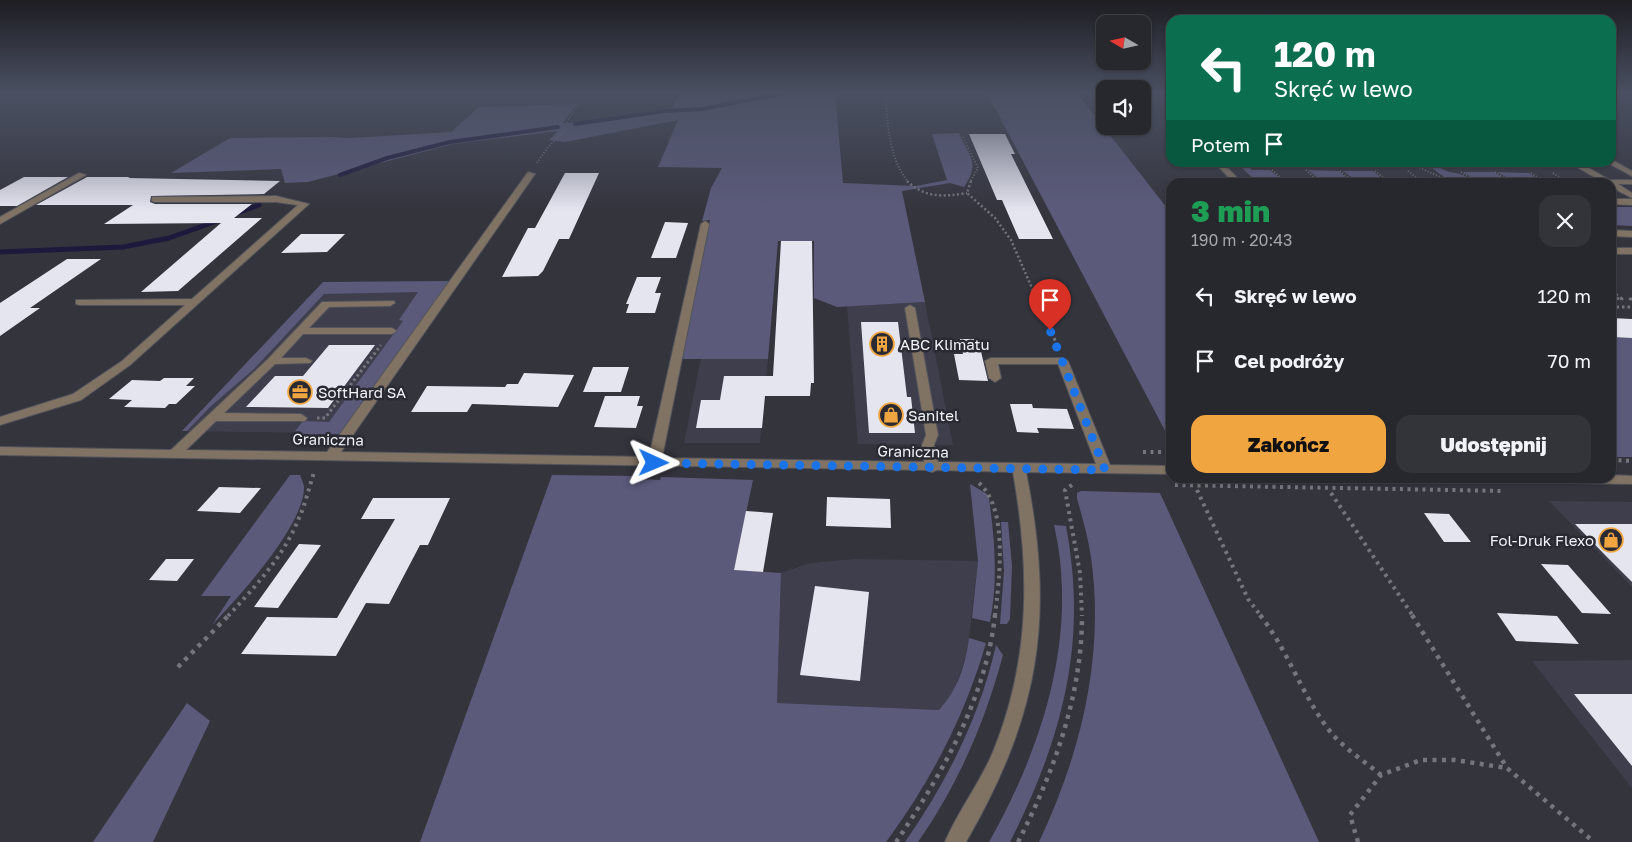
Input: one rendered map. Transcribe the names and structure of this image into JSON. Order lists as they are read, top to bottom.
{
  "streets": {
    "street": ["Graniczna"]
  },
  "places": {
    "building": ["ABC Klimatu"],
    "office": ["SoftHard SA"],
    "shop": ["Sanitel", "Fol-Druk Flexo"]
  },
  "north": "left",
  "page": {
    "turn": ["120 m", "Skręć w lewo"],
    "then": "Potem",
    "heading": ["3 min", "190 m · 20:43"],
    "list": [
      {
        "name": "Skręć w lewo",
        "value": "120 m"
      },
      {
        "name": "Cel podróży",
        "value": "70 m"
      }
    ],
    "buttons": ["Zakończ", "Udostępnij"]
  }
}
